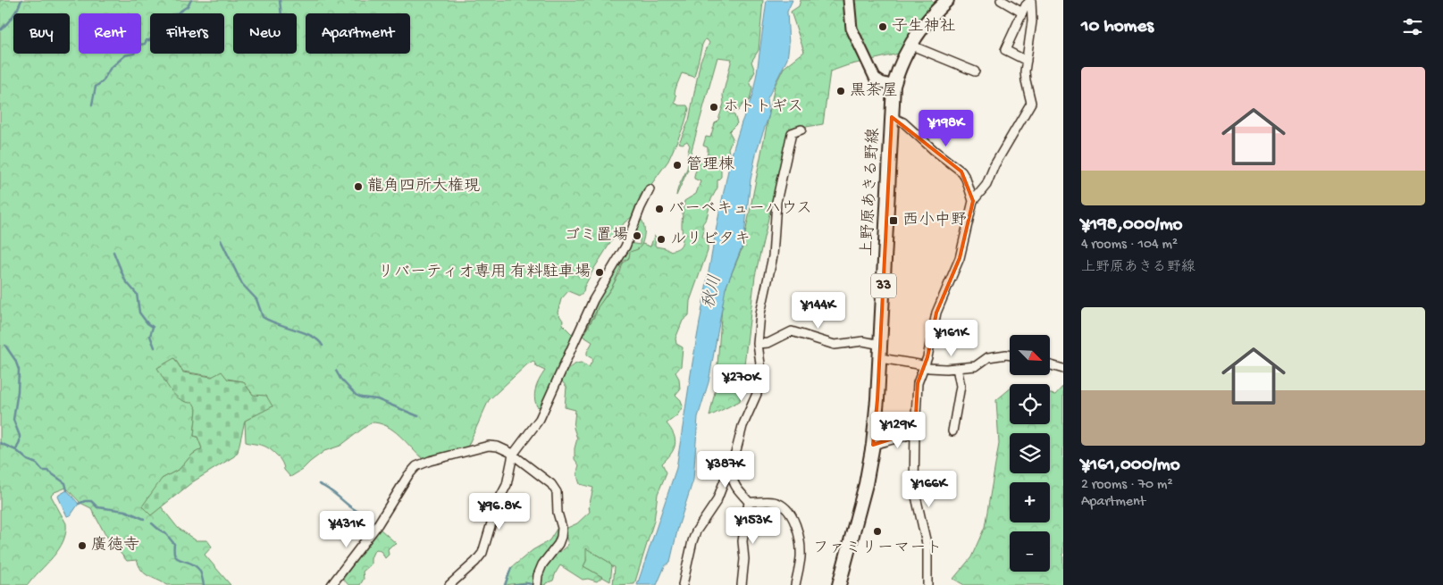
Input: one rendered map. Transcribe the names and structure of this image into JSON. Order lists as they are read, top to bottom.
{
  "streets": {
    "main road": ["上野原あきる野線", "33"]
  },
  "water": ["秋川"],
  "places": {
    "other": [
      "子生神社",
      "黒茶屋",
      "ホトトギス",
      "管理棟",
      "龍角四所大権現",
      "バーベキューハウス",
      "ゴミ置場",
      "ルリビタキ",
      "リバーティオ専用 有料駐車場",
      "ファミリーマート",
      "廣徳寺"
    ],
    "transit": ["西小中野"]
  },
  "north": "bottom right",
  "page": {
    "heading": "10 homes",
    "chip": [
      "Buy",
      "Rent",
      "Filters",
      "New",
      "Apartment"
    ],
    "list": [
      {
        "name": "¥198,000/mo",
        "note": "4 rooms · 104 m² · 上野原あきる野線"
      },
      {
        "name": "¥161,000/mo",
        "note": "2 rooms · 70 m² · Apartment"
      }
    ],
    "price": [
      "¥198K",
      "¥144K",
      "¥161K",
      "¥270K",
      "¥129K",
      "¥387K",
      "¥166K",
      "¥96.8K",
      "¥153K",
      "¥431K"
    ],
    "map_buttons": ["+", "−"]
  }
}
